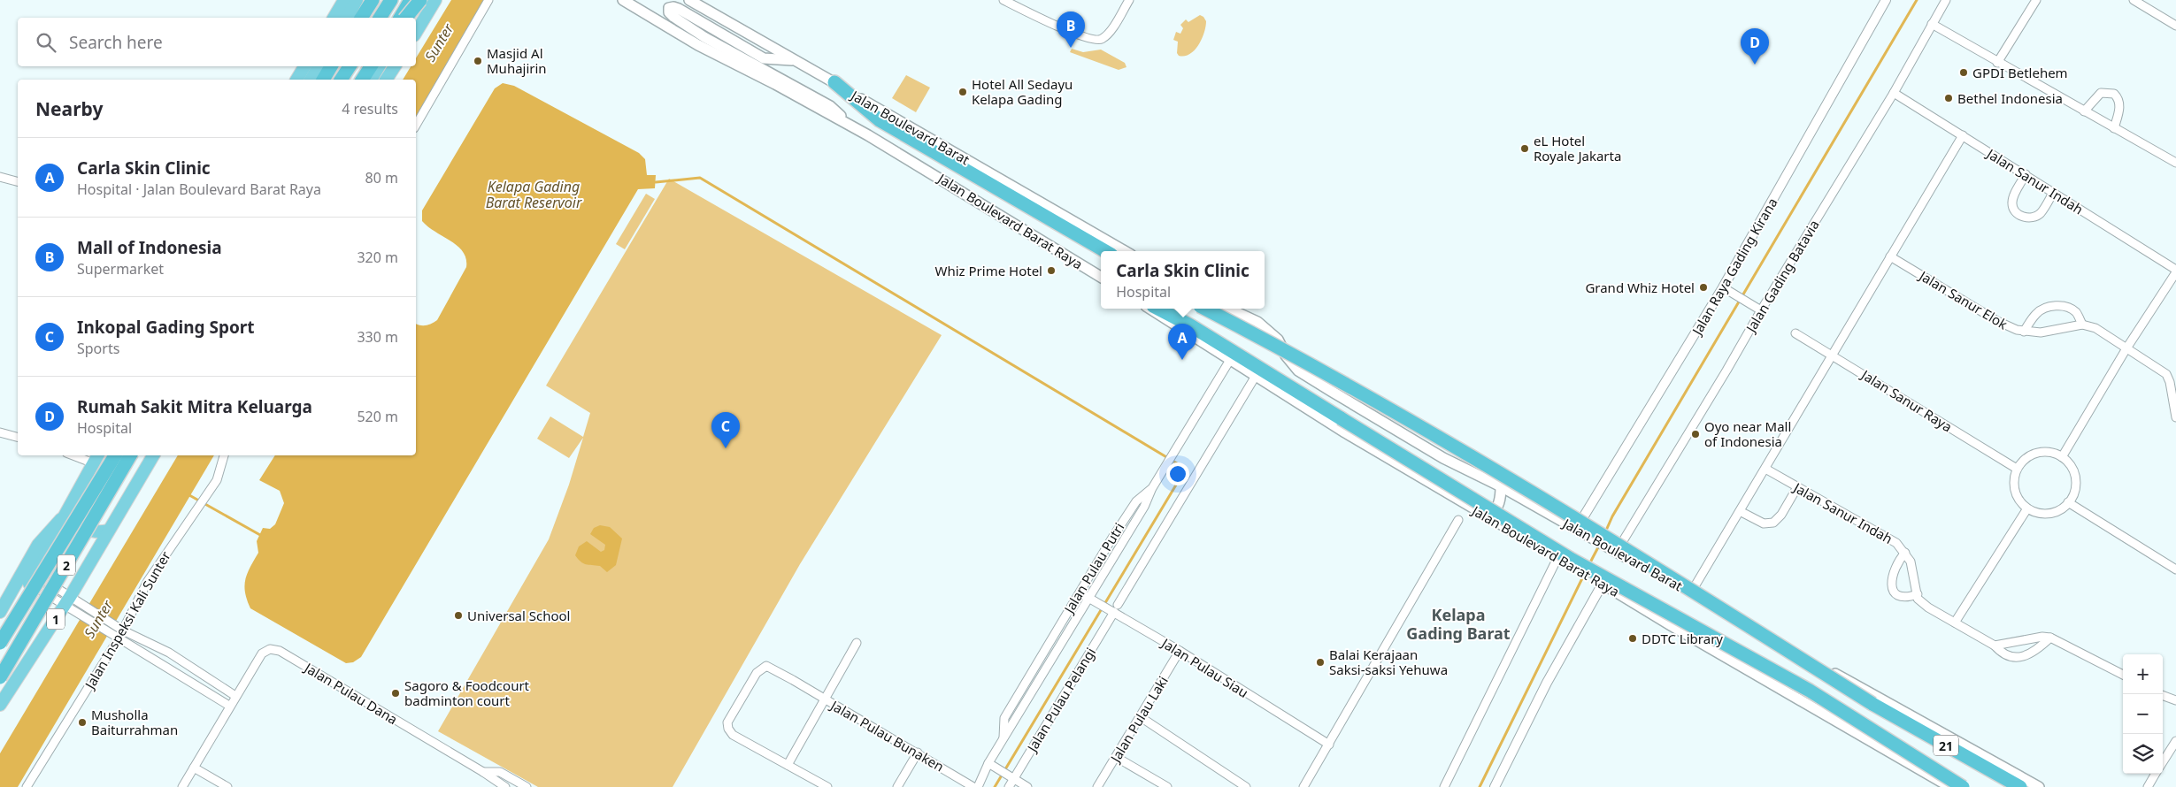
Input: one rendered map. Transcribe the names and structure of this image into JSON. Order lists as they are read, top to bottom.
{
  "streets": {
    "highway": ["2", "1", "21"],
    "main road": ["Jalan Boulevard Barat", "Jalan Boulevard Barat Raya"],
    "street": [
      "Jalan Sanur Indah",
      "Jalan Raya Gading Kirana",
      "Jalan Gading Batavia",
      "Jalan Sanur Elok",
      "Jalan Sanur Raya",
      "Jalan Pulau Putri",
      "Jalan Inspeksi Kali Sunter",
      "Jalan Pulau Siau",
      "Jalan Pulau Dana",
      "Jalan Pulau Pelangi",
      "Jalan Pulau Laki",
      "Jalan Pulau Bunaken"
    ]
  },
  "crossings": [
    ["Jalan Boulevard Barat", "Jalan Raya Gading Kirana"],
    ["Jalan Boulevard Barat", "Jalan Gading Batavia"],
    ["Jalan Boulevard Barat", "21"],
    ["Jalan Sanur Indah", "Jalan Gading Batavia"],
    ["Jalan Boulevard Barat Raya", "Jalan Pulau Putri"],
    ["Jalan Boulevard Barat Raya", "Jalan Pulau Pelangi"],
    ["Jalan Pulau Putri", "Jalan Pulau Siau"],
    ["Jalan Pulau Siau", "Jalan Pulau Pelangi"],
    ["Jalan Pulau Siau", "Jalan Pulau Laki"]
  ],
  "districts": ["Kelapa Gading Barat"],
  "water": ["Sunter", "Kelapa Gading Barat Reservoir"],
  "places": [
    "Masjid Al Muhajirin",
    "GPDI Betlehem",
    "Hotel All Sedayu Kelapa Gading",
    "Bethel Indonesia",
    "eL Hotel Royale Jakarta",
    "Whiz Prime Hotel",
    "Grand Whiz Hotel",
    "Oyo near Mall of Indonesia",
    "Universal School",
    "DDTC Library",
    "Balai Kerajaan Saksi-saksi Yehuwa",
    "Sagoro & Foodcourt badminton court",
    "Musholla Baiturrahman"
  ],
  "page": {
    "pins": [
      "B",
      "D",
      "A",
      "C"
    ],
    "search": "Search here",
    "heading": ["Nearby", "4 results"],
    "list": [
      {
        "mark": "A",
        "name": "Carla Skin Clinic",
        "note": "Hospital · Jalan Boulevard Barat Raya",
        "value": "80 m"
      },
      {
        "mark": "B",
        "name": "Mall of Indonesia",
        "note": "Supermarket",
        "value": "320 m"
      },
      {
        "mark": "C",
        "name": "Inkopal Gading Sport",
        "note": "Sports",
        "value": "330 m"
      },
      {
        "mark": "D",
        "name": "Rumah Sakit Mitra Keluarga",
        "note": "Hospital",
        "value": "520 m"
      }
    ],
    "popup": ["Carla Skin Clinic", "Hospital"],
    "map_buttons": ["+", "−"]
  }
}
